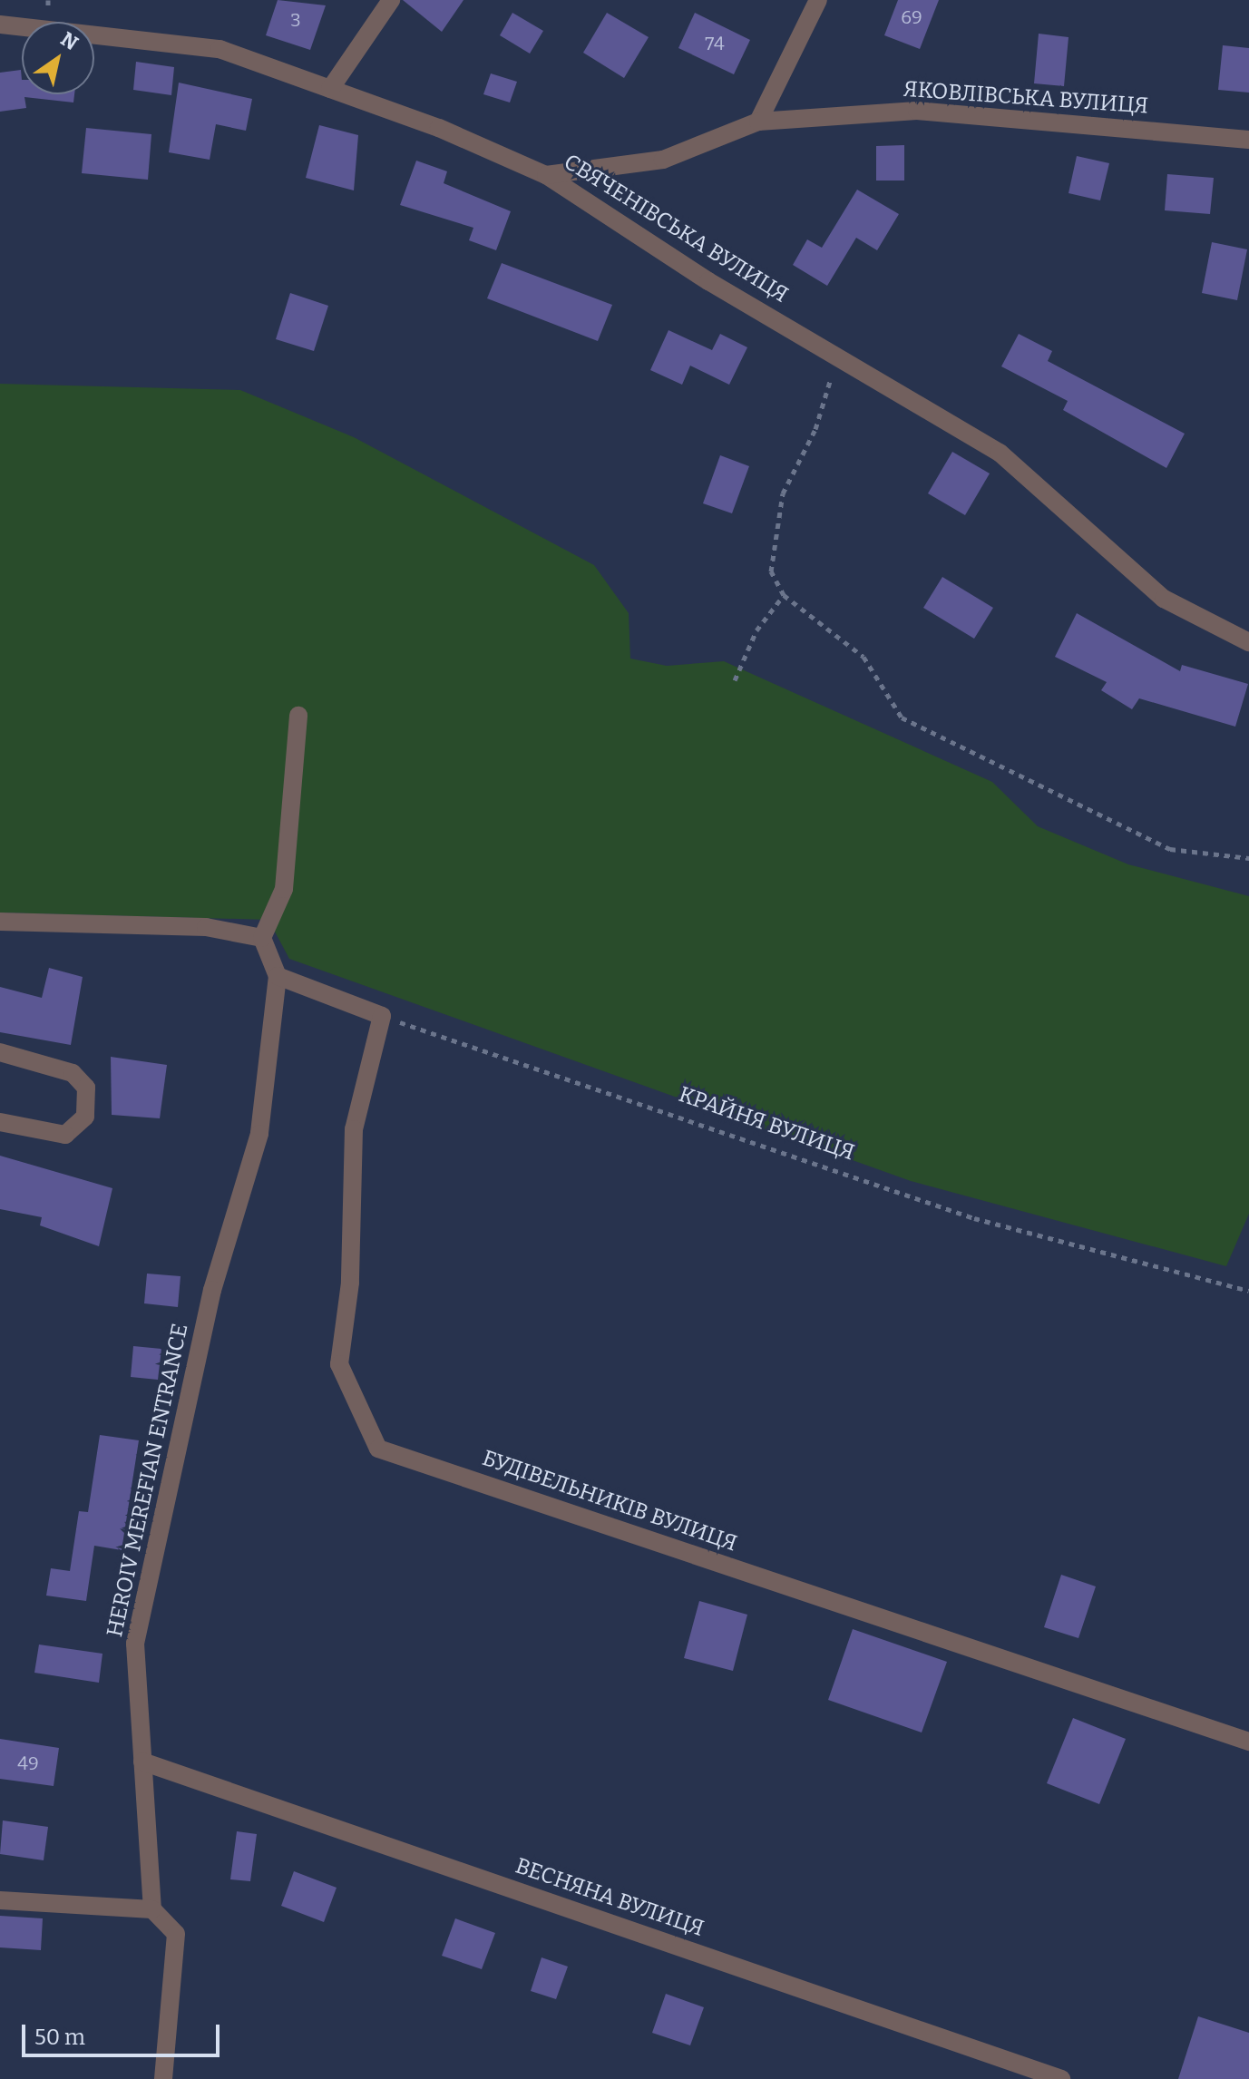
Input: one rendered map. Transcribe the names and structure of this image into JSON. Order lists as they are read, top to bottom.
{
  "streets": {
    "street": [
      "ЯКОВЛІВСЬКА ВУЛИЦЯ",
      "СВЯЧЕНІВСЬКА ВУЛИЦЯ",
      "HEROIV MEREFIAN ENTRANCE",
      "БУДІВЕЛЬНИКІВ ВУЛИЦЯ",
      "ВЕСНЯНА ВУЛИЦЯ"
    ],
    "path": ["КРАЙНЯ ВУЛИЦЯ"]
  },
  "crossings": [
    ["ЯКОВЛІВСЬКА ВУЛИЦЯ", "СВЯЧЕНІВСЬКА ВУЛИЦЯ"],
    ["КРАЙНЯ ВУЛИЦЯ", "БУДІВЕЛЬНИКІВ ВУЛИЦЯ"],
    ["HEROIV MEREFIAN ENTRANCE", "ВЕСНЯНА ВУЛИЦЯ"]
  ],
  "house_numbers": [
    "69",
    "3",
    "74",
    "49"
  ],
  "scale_bar": "50 m",
  "north": "top right"
}
